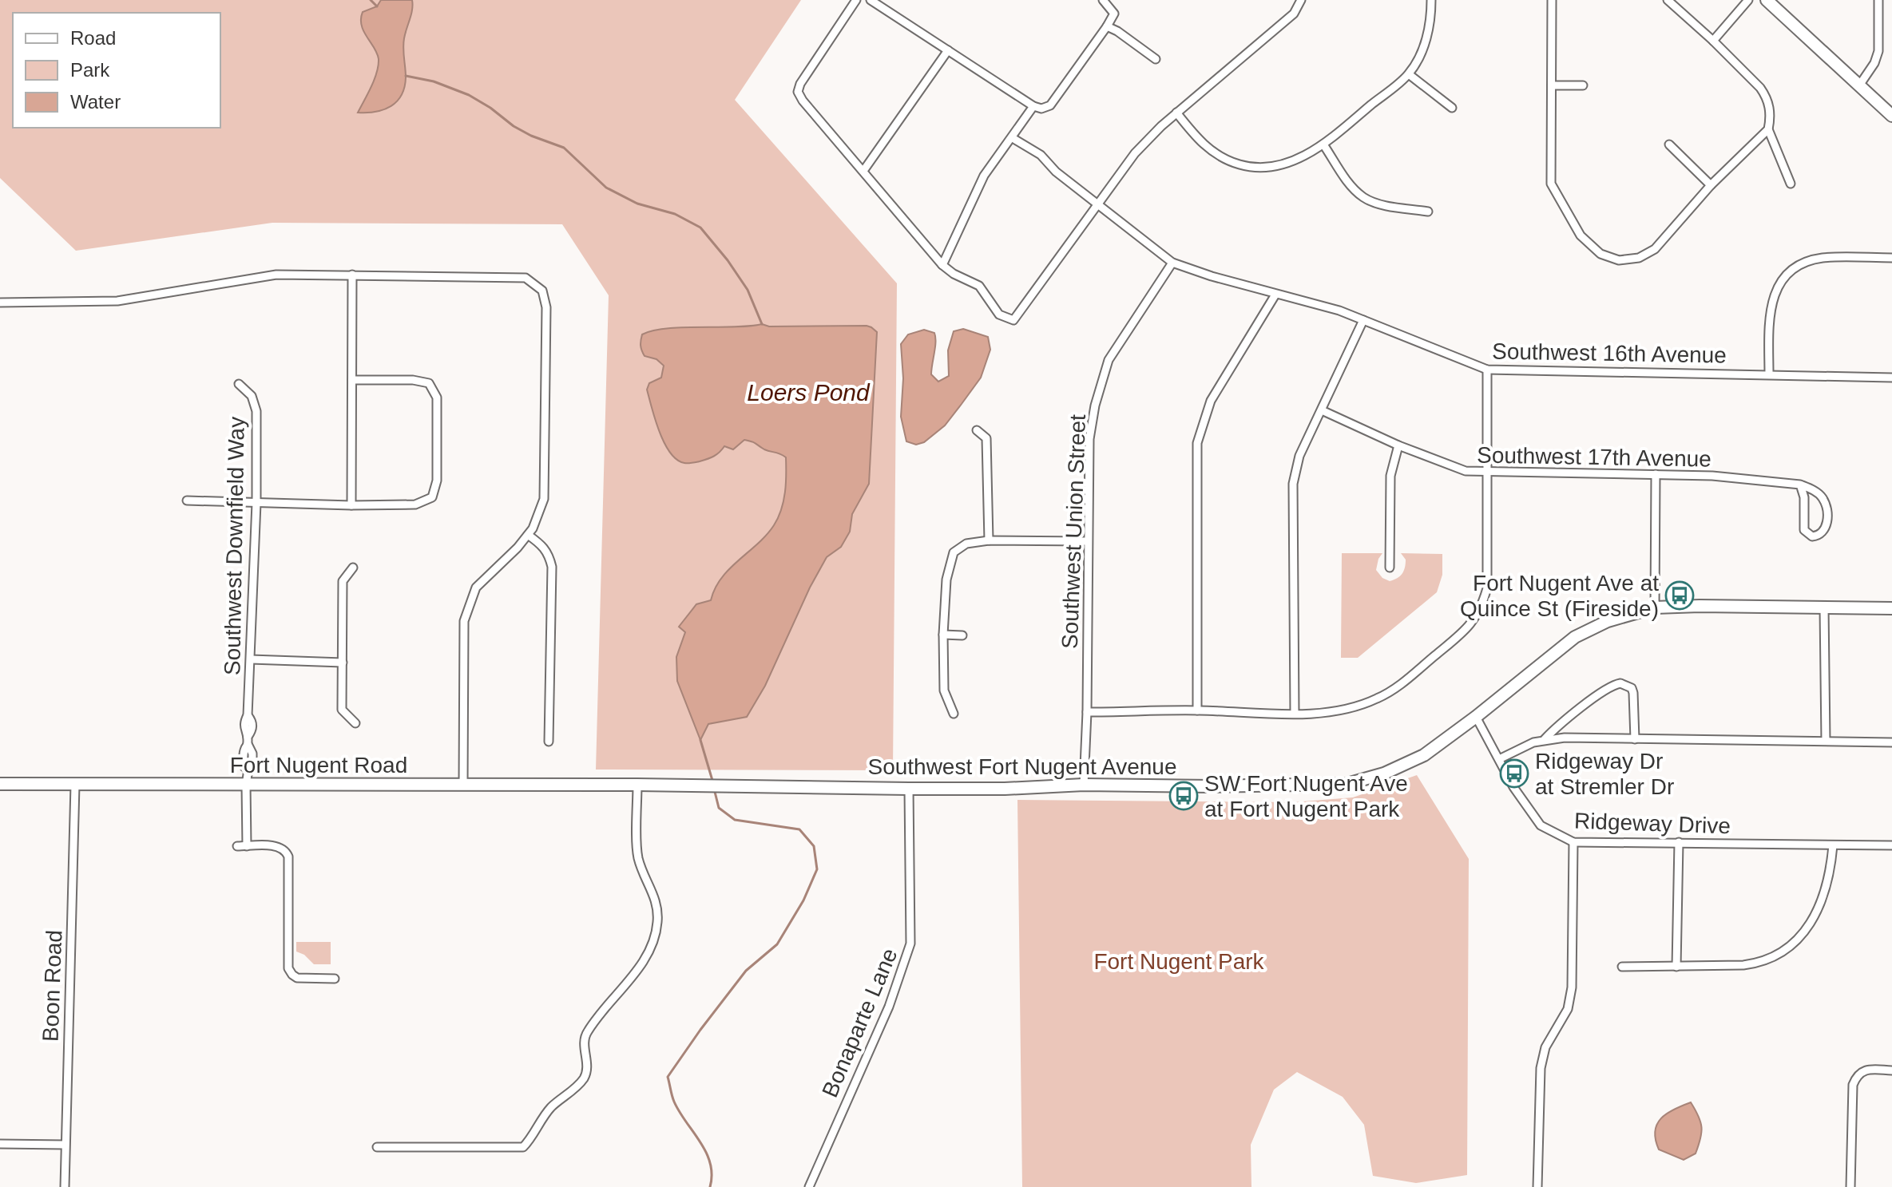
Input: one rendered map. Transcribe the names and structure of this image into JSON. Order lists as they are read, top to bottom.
{
  "streets": {
    "street": [
      "Southwest 16th Avenue",
      "Southwest 17th Avenue",
      "Southwest Union Street",
      "Southwest Downfield Way",
      "Fort Nugent Road",
      "Southwest Fort Nugent Avenue",
      "Ridgeway Drive",
      "Boon Road",
      "Bonaparte Lane"
    ]
  },
  "crossings": [
    ["Southwest 16th Avenue", "Southwest Union Street"],
    ["Southwest Union Street", "Southwest Fort Nugent Avenue"],
    ["Southwest Downfield Way", "Fort Nugent Road"],
    ["Fort Nugent Road", "Southwest Fort Nugent Avenue"],
    ["Fort Nugent Road", "Boon Road"],
    ["Southwest Fort Nugent Avenue", "Ridgeway Drive"],
    ["Southwest Fort Nugent Avenue", "Bonaparte Lane"]
  ],
  "water": ["Loers Pond"],
  "parks": ["Fort Nugent Park"],
  "places": {
    "bus stop": ["Fort Nugent Ave at Quince St (Fireside)", "Ridgeway Dr at Stremler Dr", "SW Fort Nugent Ave at Fort Nugent Park"]
  },
  "legend": ["Road", "Park", "Water"]
}
